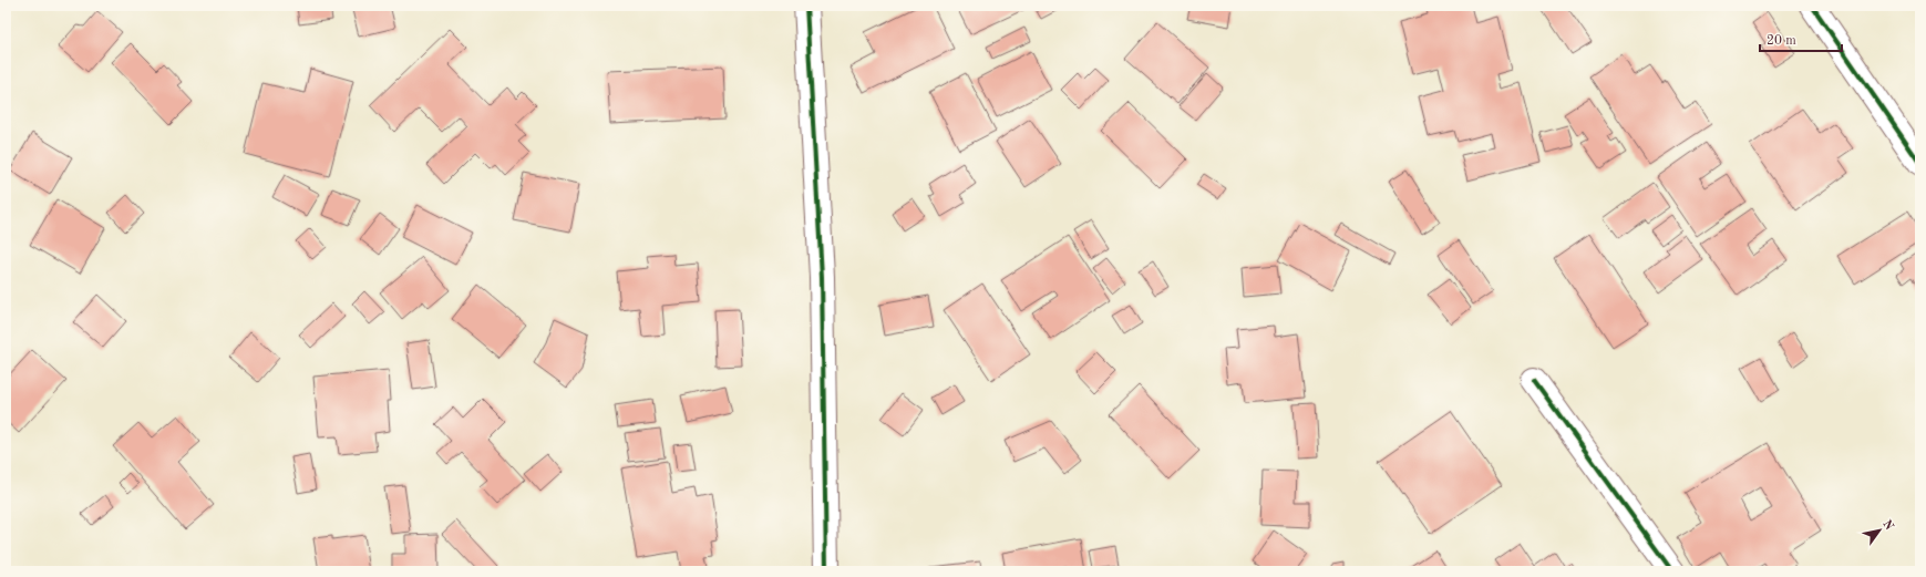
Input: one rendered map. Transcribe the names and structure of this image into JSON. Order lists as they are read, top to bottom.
{
  "scale_bar": "20 m",
  "north": "top right"
}
